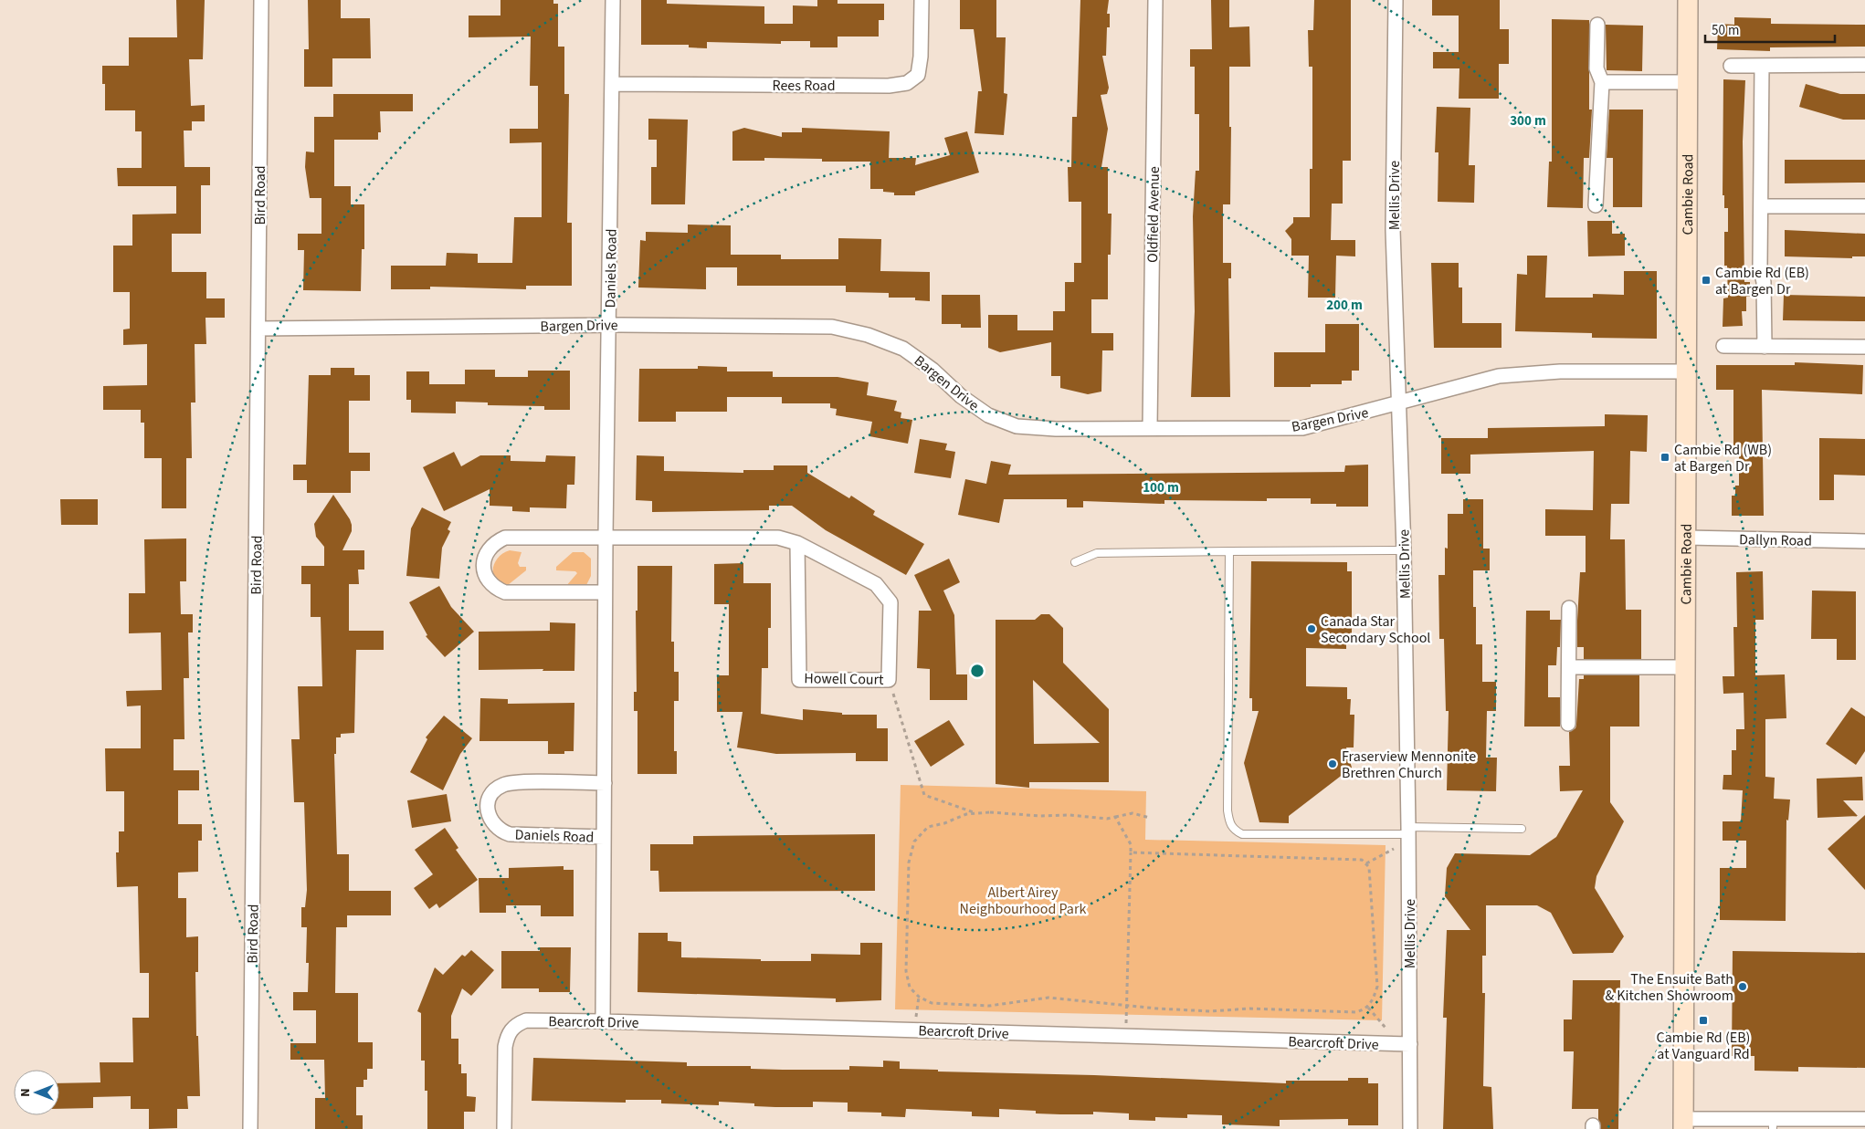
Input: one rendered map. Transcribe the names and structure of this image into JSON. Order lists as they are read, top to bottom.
{
  "streets": {
    "main road": ["Cambie Road"],
    "street": [
      "Rees Road",
      "Bird Road",
      "Mellis Drive",
      "Oldfield Avenue",
      "Daniels Road",
      "Bargen Drive",
      "Dallyn Road",
      "Howell Court",
      "Bearcroft Drive"
    ]
  },
  "crossings": [
    ["Rees Road", "Daniels Road"],
    ["Bird Road", "Bargen Drive"],
    ["Mellis Drive", "Bargen Drive"],
    ["Mellis Drive", "Bearcroft Drive"],
    ["Cambie Road", "Bargen Drive"],
    ["Cambie Road", "Dallyn Road"],
    ["Oldfield Avenue", "Bargen Drive"],
    ["Daniels Road", "Bargen Drive"],
    ["Daniels Road", "Howell Court"],
    ["Daniels Road", "Bearcroft Drive"]
  ],
  "parks": ["Albert Airey Neighbourhood Park"],
  "places": {
    "transit": ["Cambie Rd (EB) at Bargen Dr", "Cambie Rd (WB) at Bargen Dr", "Cambie Rd (EB) at Vanguard Rd"],
    "other": ["Canada Star Secondary School", "Fraserview Mennonite Brethren Church", "The Ensuite Bath & Kitchen Showroom"]
  },
  "scale_bar": "50 m",
  "north": "left",
  "rings": ["300 m", "200 m", "100 m"]
}
